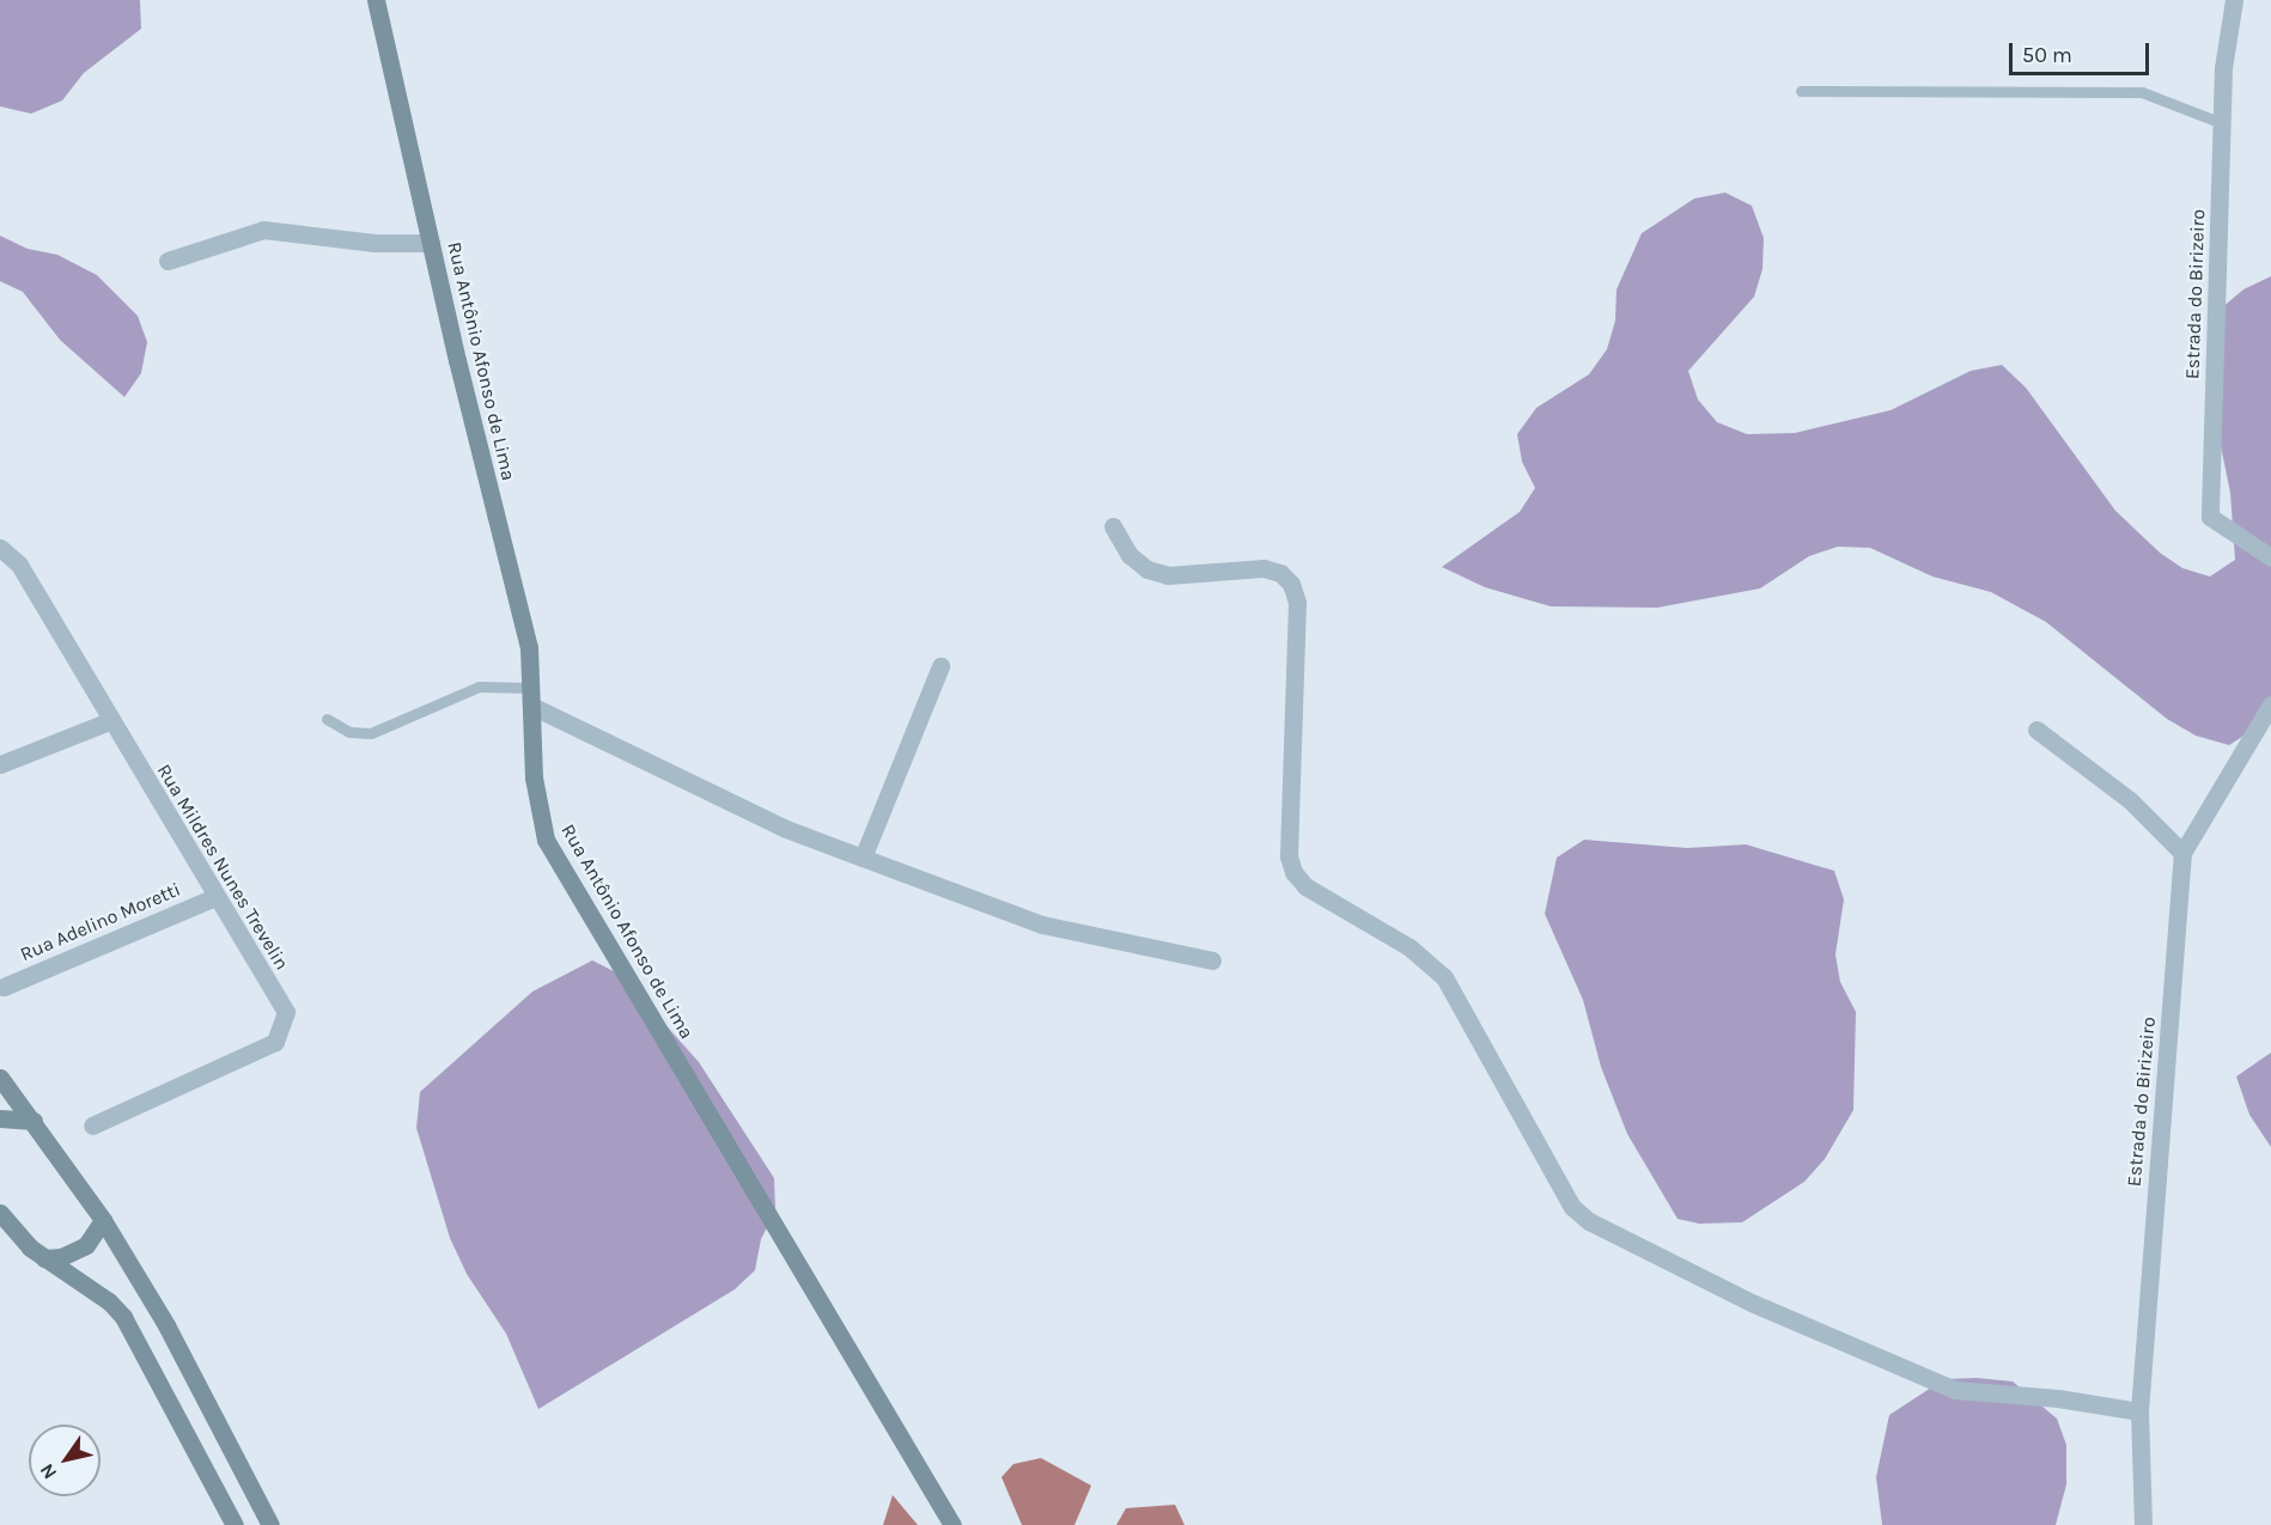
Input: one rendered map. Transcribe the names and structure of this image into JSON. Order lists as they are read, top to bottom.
{
  "streets": {
    "main road": ["Rua Antônio Afonso de Lima"],
    "street": ["Estrada do Birizeiro", "Rua Mildres Nunes Trevelin", "Rua Adelino Moretti"]
  },
  "crossings": [
    ["Rua Mildres Nunes Trevelin", "Rua Adelino Moretti"]
  ],
  "scale_bar": "50 m",
  "north": "bottom left"
}
